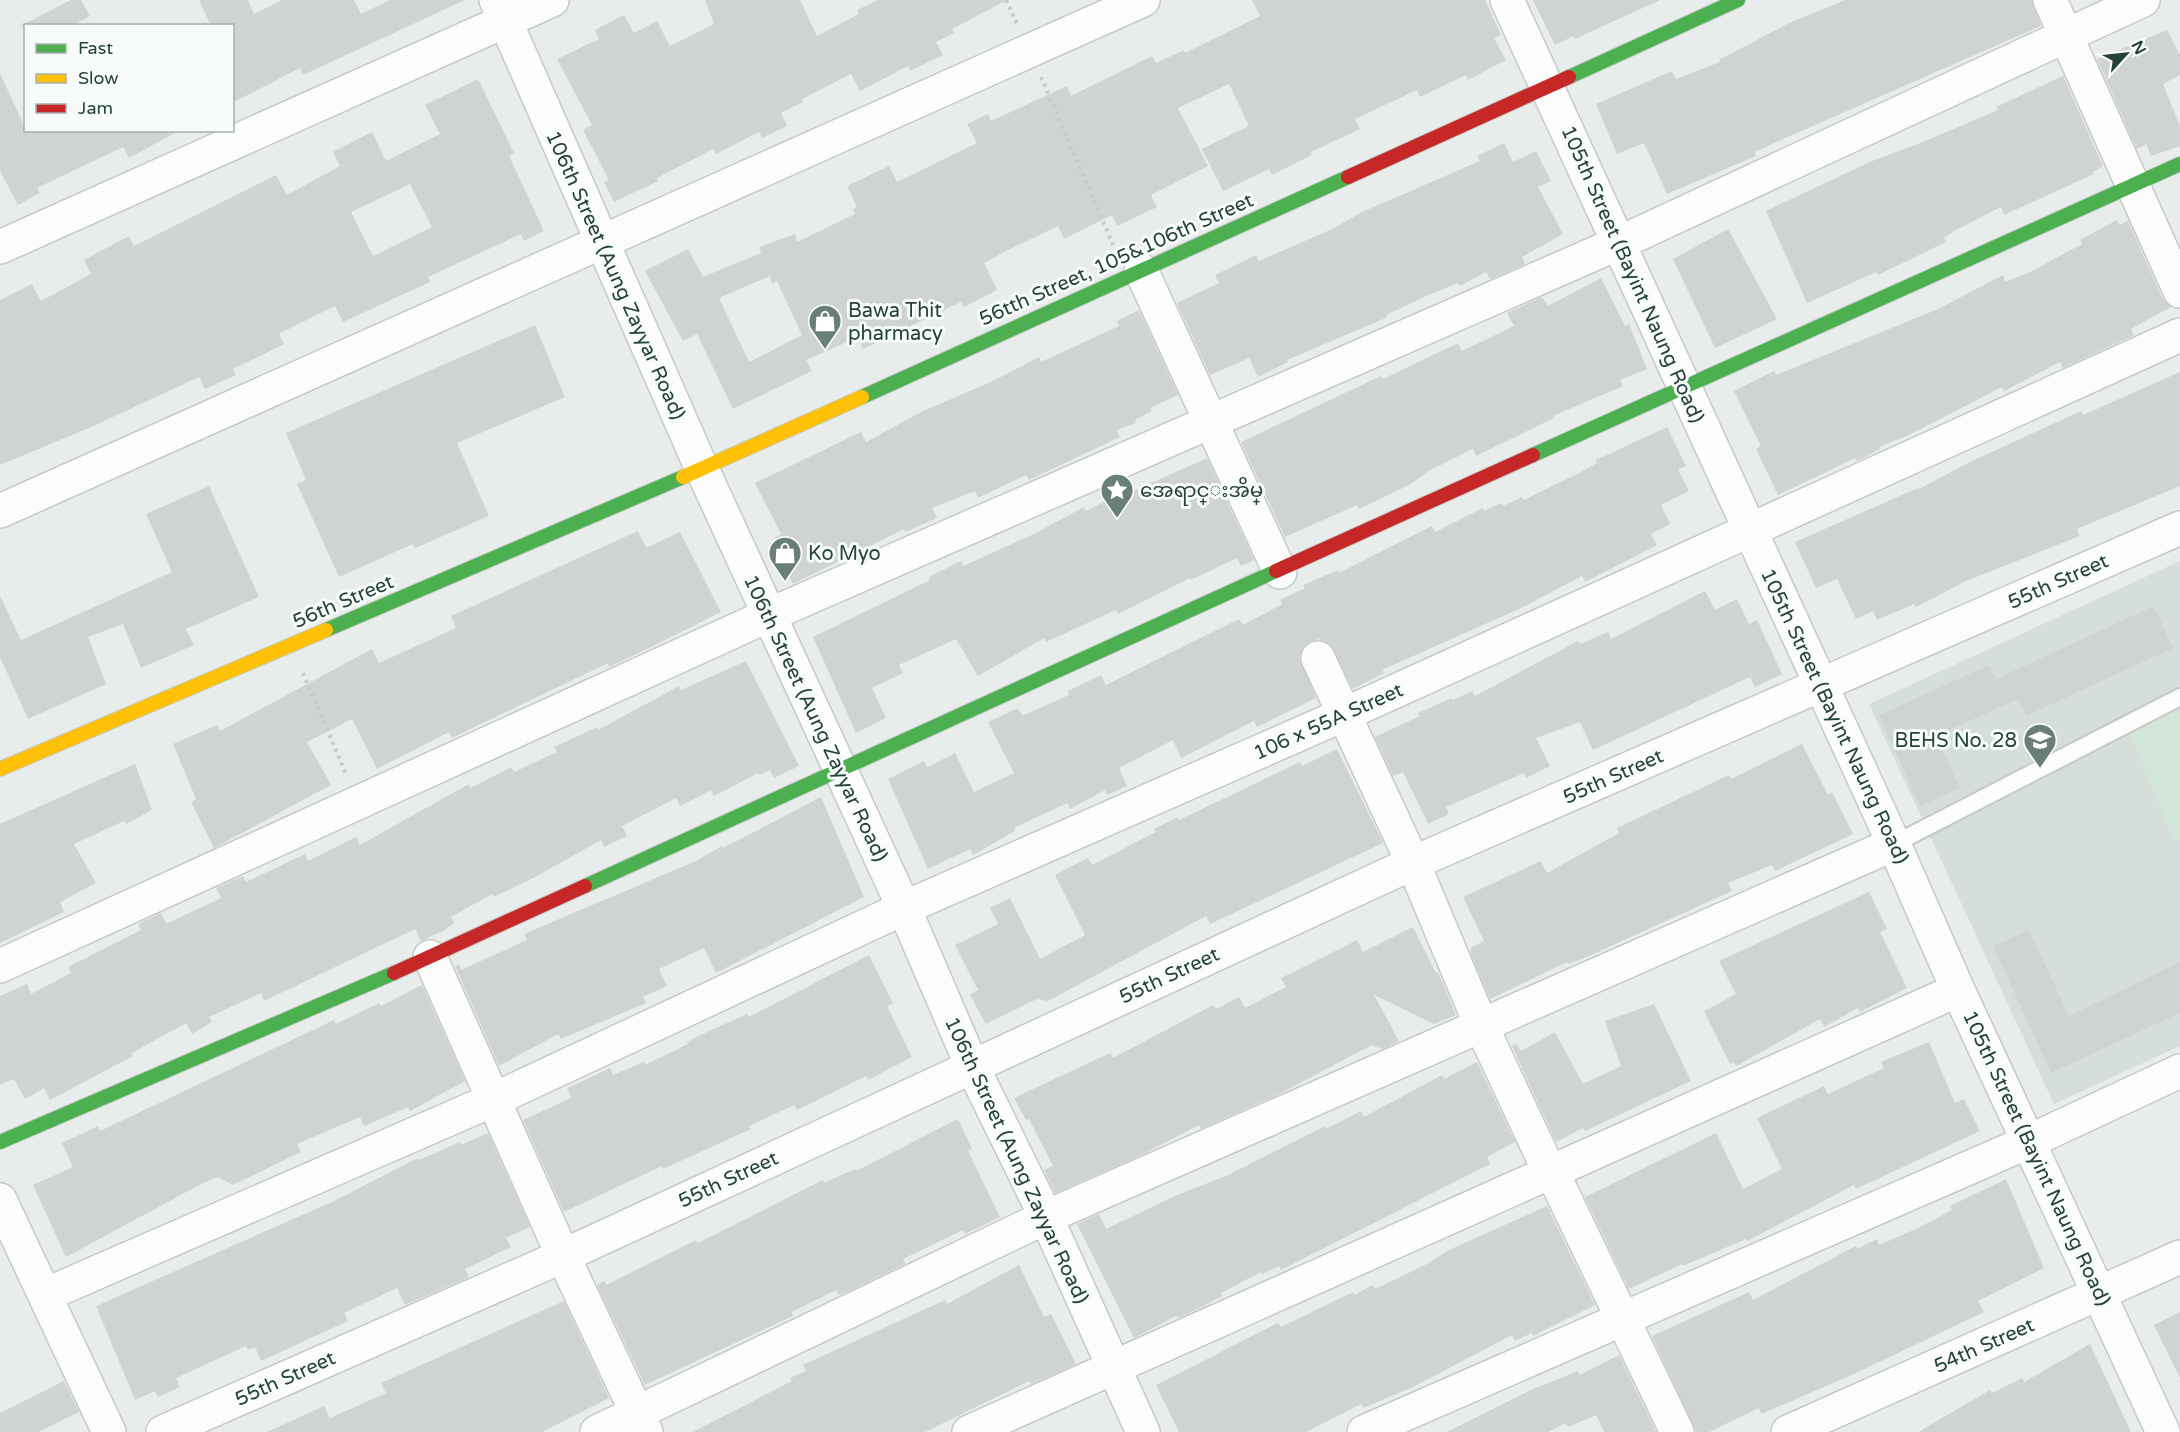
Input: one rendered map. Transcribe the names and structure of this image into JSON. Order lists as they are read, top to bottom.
{
  "streets": {
    "street": [
      "56tth Street, 105&106th Street",
      "105th Street (Bayint Naung Road)",
      "106th Street (Aung Zayyar Road)",
      "55th Street",
      "56th Street",
      "106 x 55A Street",
      "54th Street"
    ]
  },
  "crossings": [
    ["56tth Street, 105&106th Street", "105th Street (Bayint Naung Road)"],
    ["56tth Street, 105&106th Street", "106th Street (Aung Zayyar Road)"],
    ["56tth Street, 105&106th Street", "56th Street"],
    ["105th Street (Bayint Naung Road)", "55th Street"],
    ["105th Street (Bayint Naung Road)", "106 x 55A Street"],
    ["105th Street (Bayint Naung Road)", "54th Street"],
    ["106th Street (Aung Zayyar Road)", "55th Street"],
    ["106th Street (Aung Zayyar Road)", "56th Street"],
    ["106th Street (Aung Zayyar Road)", "106 x 55A Street"]
  ],
  "places": {
    "shop": ["Bawa Thit pharmacy", "Ko Myo"],
    "place": ["အေရာင္းအိမ္"],
    "school or university": ["BEHS No. 28"]
  },
  "legend": ["Fast", "Slow", "Jam"],
  "north": "top right"
}
